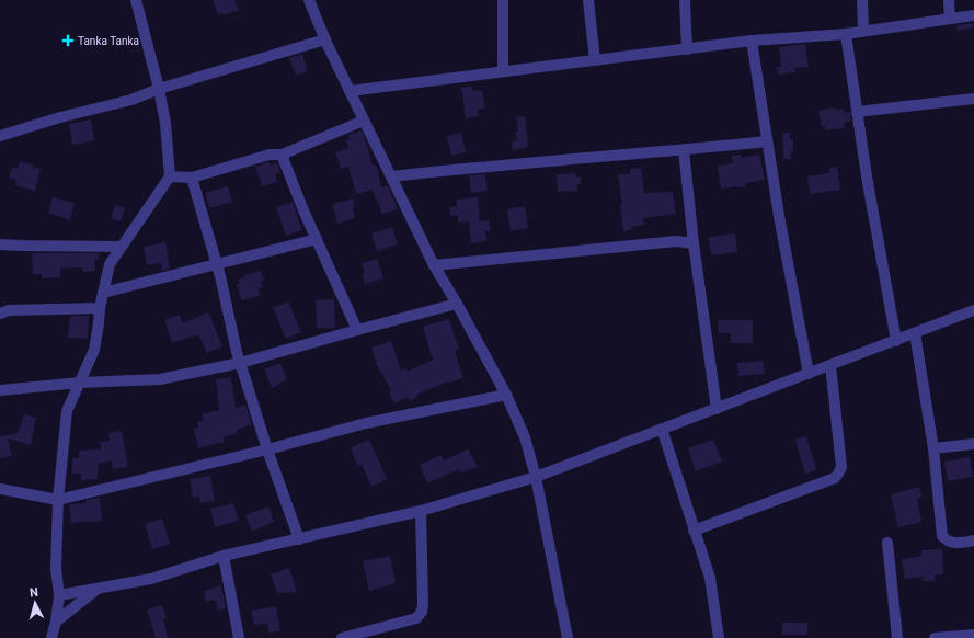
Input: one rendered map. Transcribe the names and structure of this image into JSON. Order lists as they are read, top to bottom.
{
  "places": {
    "health": ["Tanka Tanka"]
  },
  "north": "top"
}
